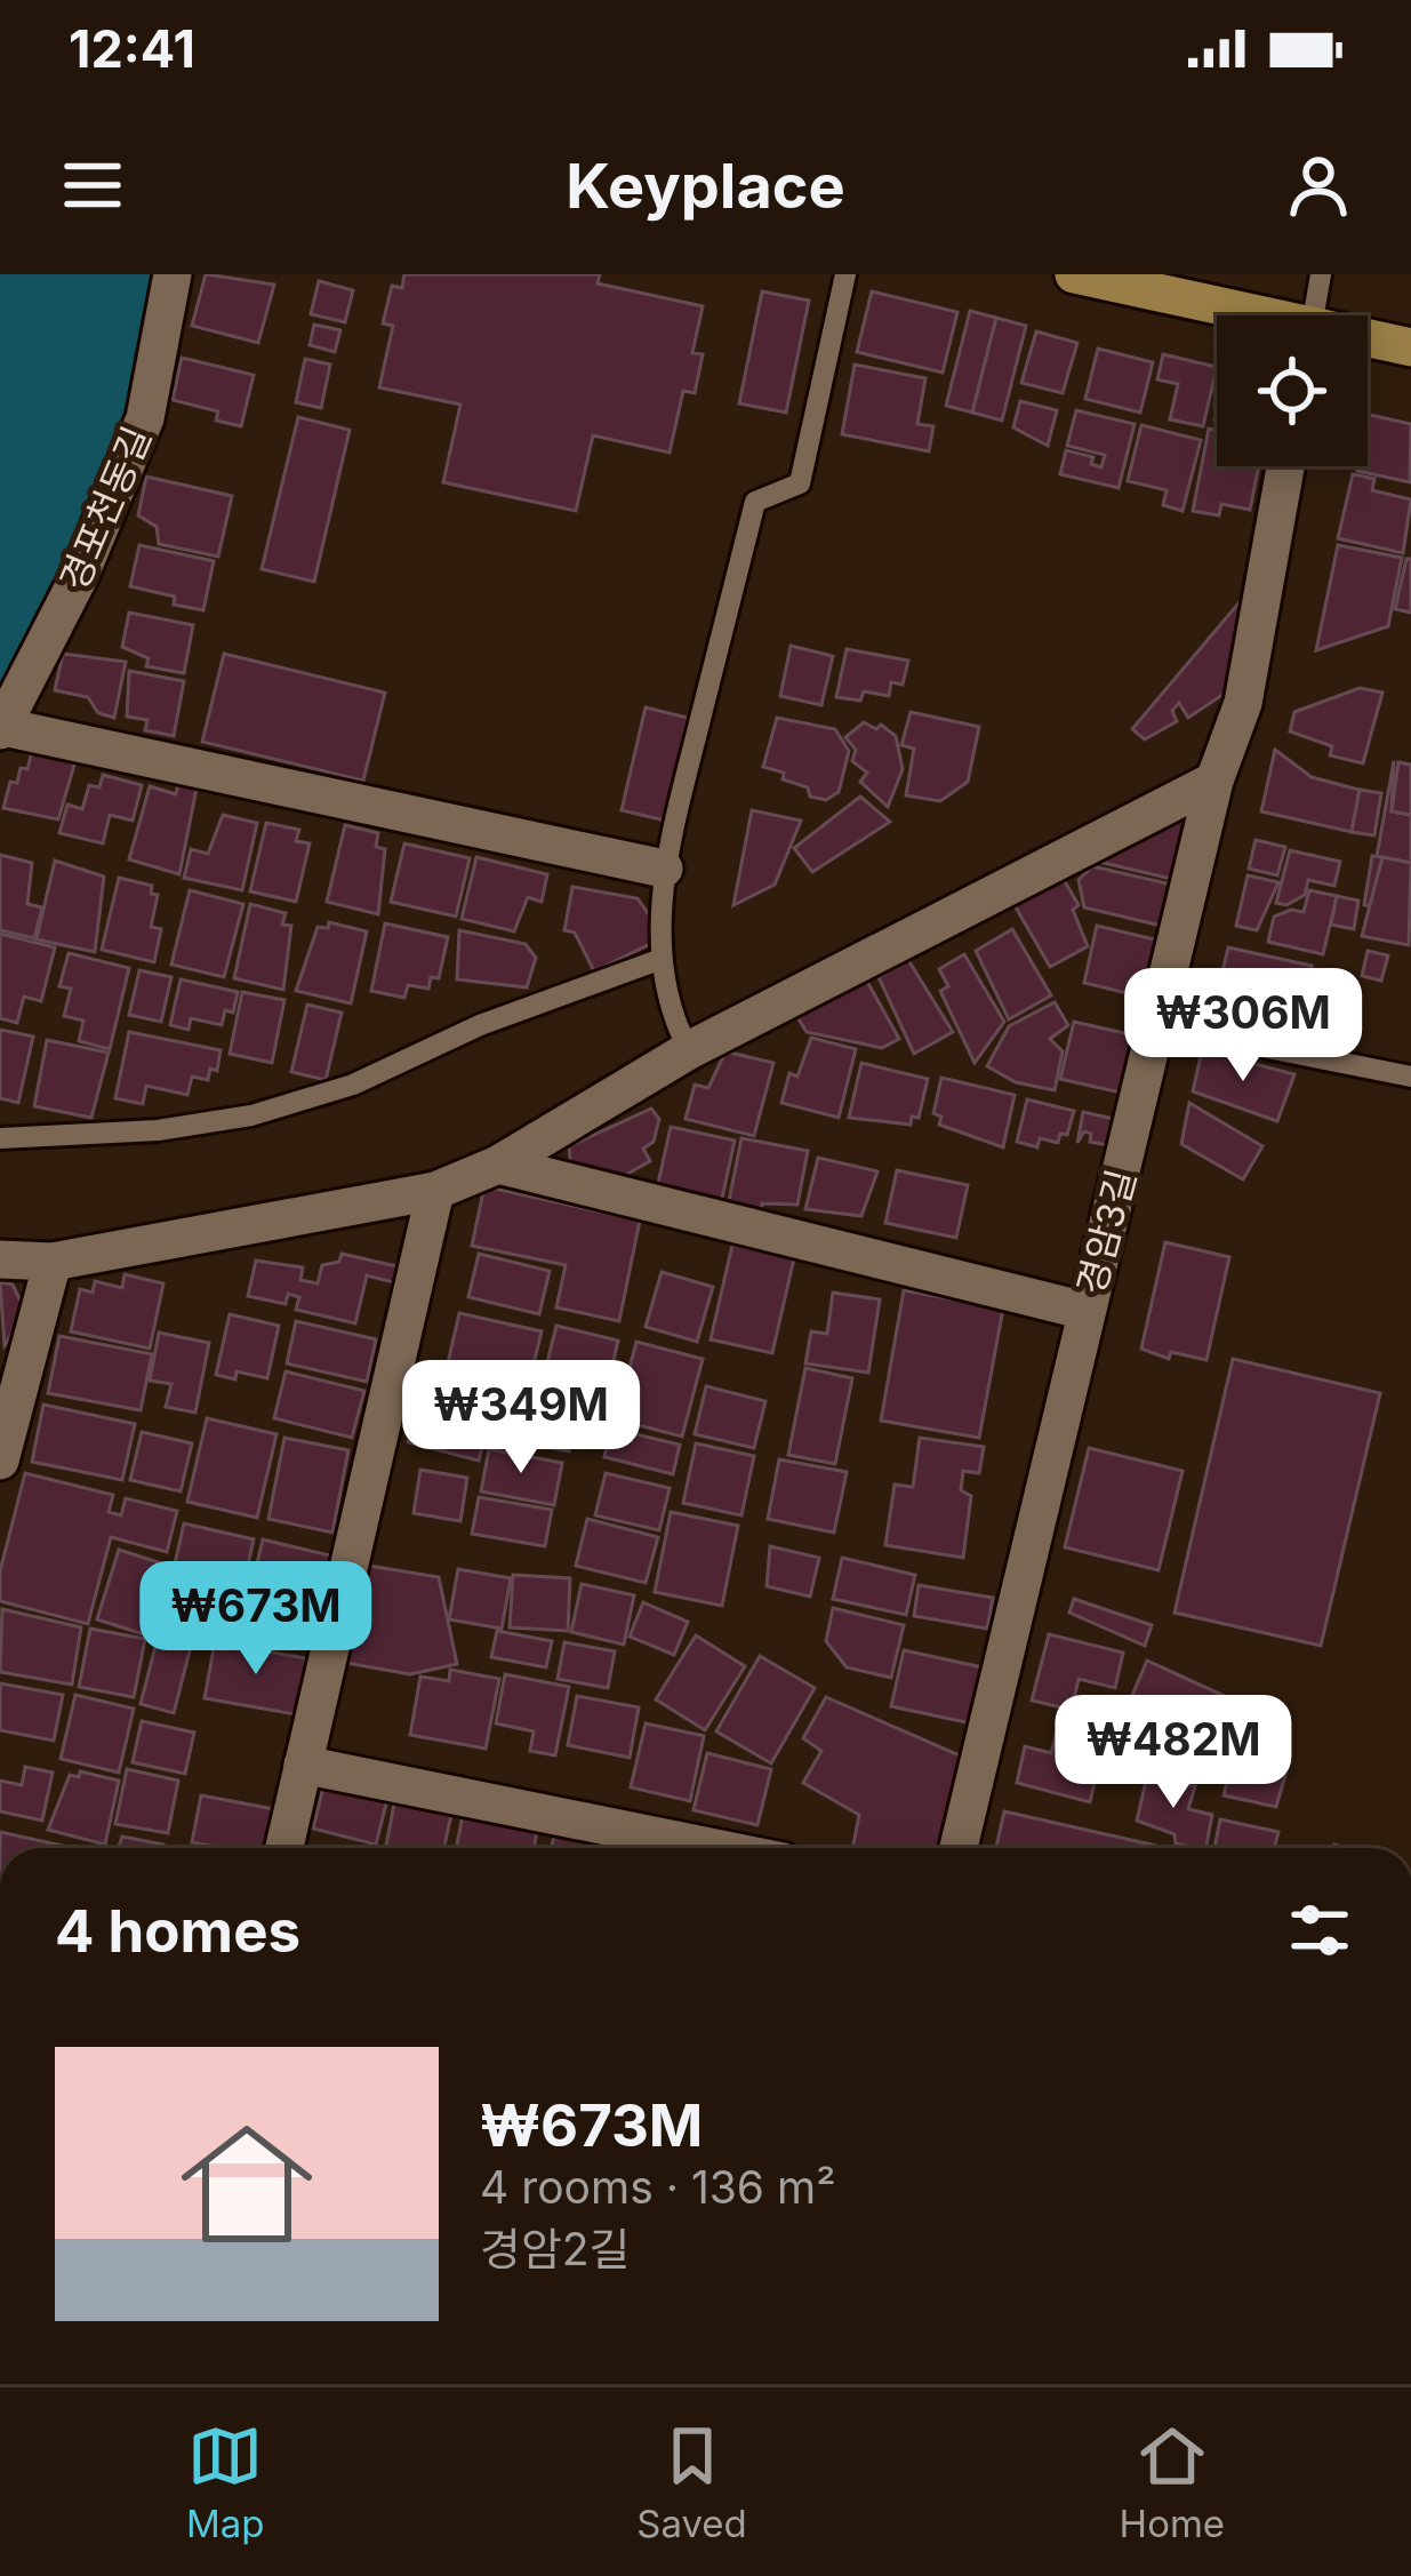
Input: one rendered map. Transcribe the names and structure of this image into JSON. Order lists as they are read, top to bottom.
{
  "streets": {
    "street": ["경포천동길", "경암3길"]
  },
  "page": {
    "status": "12:41",
    "header": "Keyplace",
    "price": [
      "₩306M",
      "₩349M",
      "₩673M",
      "₩482M"
    ],
    "heading": "4 homes",
    "list": [
      {
        "name": "₩673M",
        "note": "4 rooms · 136 m² · 경암2길"
      }
    ],
    "tabs": ["Map", "Saved", "Home"]
  }
}
